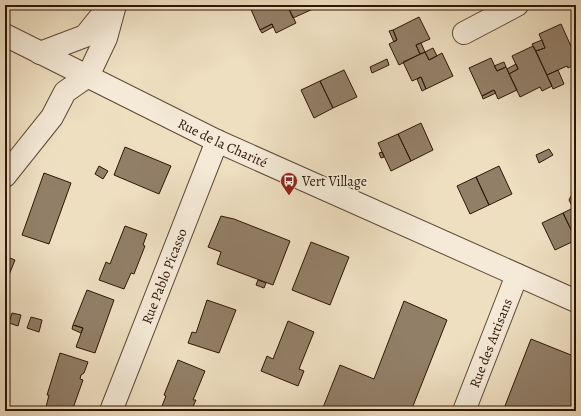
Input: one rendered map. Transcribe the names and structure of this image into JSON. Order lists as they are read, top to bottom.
{
  "streets": {
    "street": ["Rue de la Charité", "Rue Pablo Picasso", "Rue des Artisans"]
  },
  "crossings": [
    ["Rue de la Charité", "Rue Pablo Picasso"],
    ["Rue de la Charité", "Rue des Artisans"]
  ],
  "places": {
    "bus stop": ["Vert Village"]
  }
}
